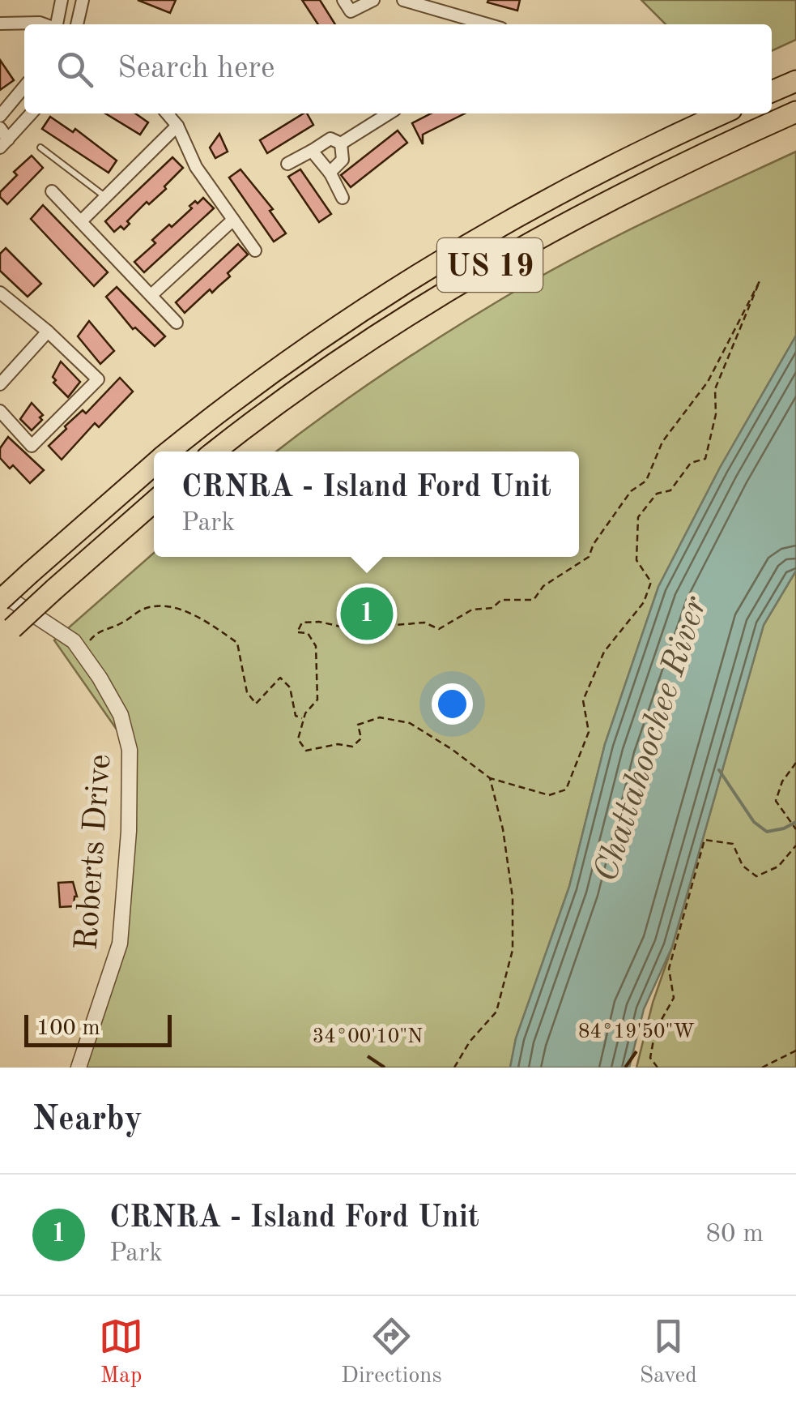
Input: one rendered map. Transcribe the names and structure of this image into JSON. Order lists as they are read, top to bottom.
{
  "streets": {
    "highway": ["US 19"],
    "street": ["Roberts Drive"]
  },
  "water": ["Chattahoochee River"],
  "scale_bar": "100 m",
  "page": {
    "search": "Search here",
    "popup": ["CRNRA - Island Ford Unit", "Park"],
    "pins": "1",
    "scale": "100 m",
    "heading": "Nearby",
    "list": [
      {
        "mark": "1",
        "name": "CRNRA - Island Ford Unit",
        "note": "Park",
        "value": "80 m"
      }
    ],
    "nav": ["Map", "Directions", "Saved"]
  },
  "coordinates": ["84°19'50\"W", "34°00'10\"N"]
}
